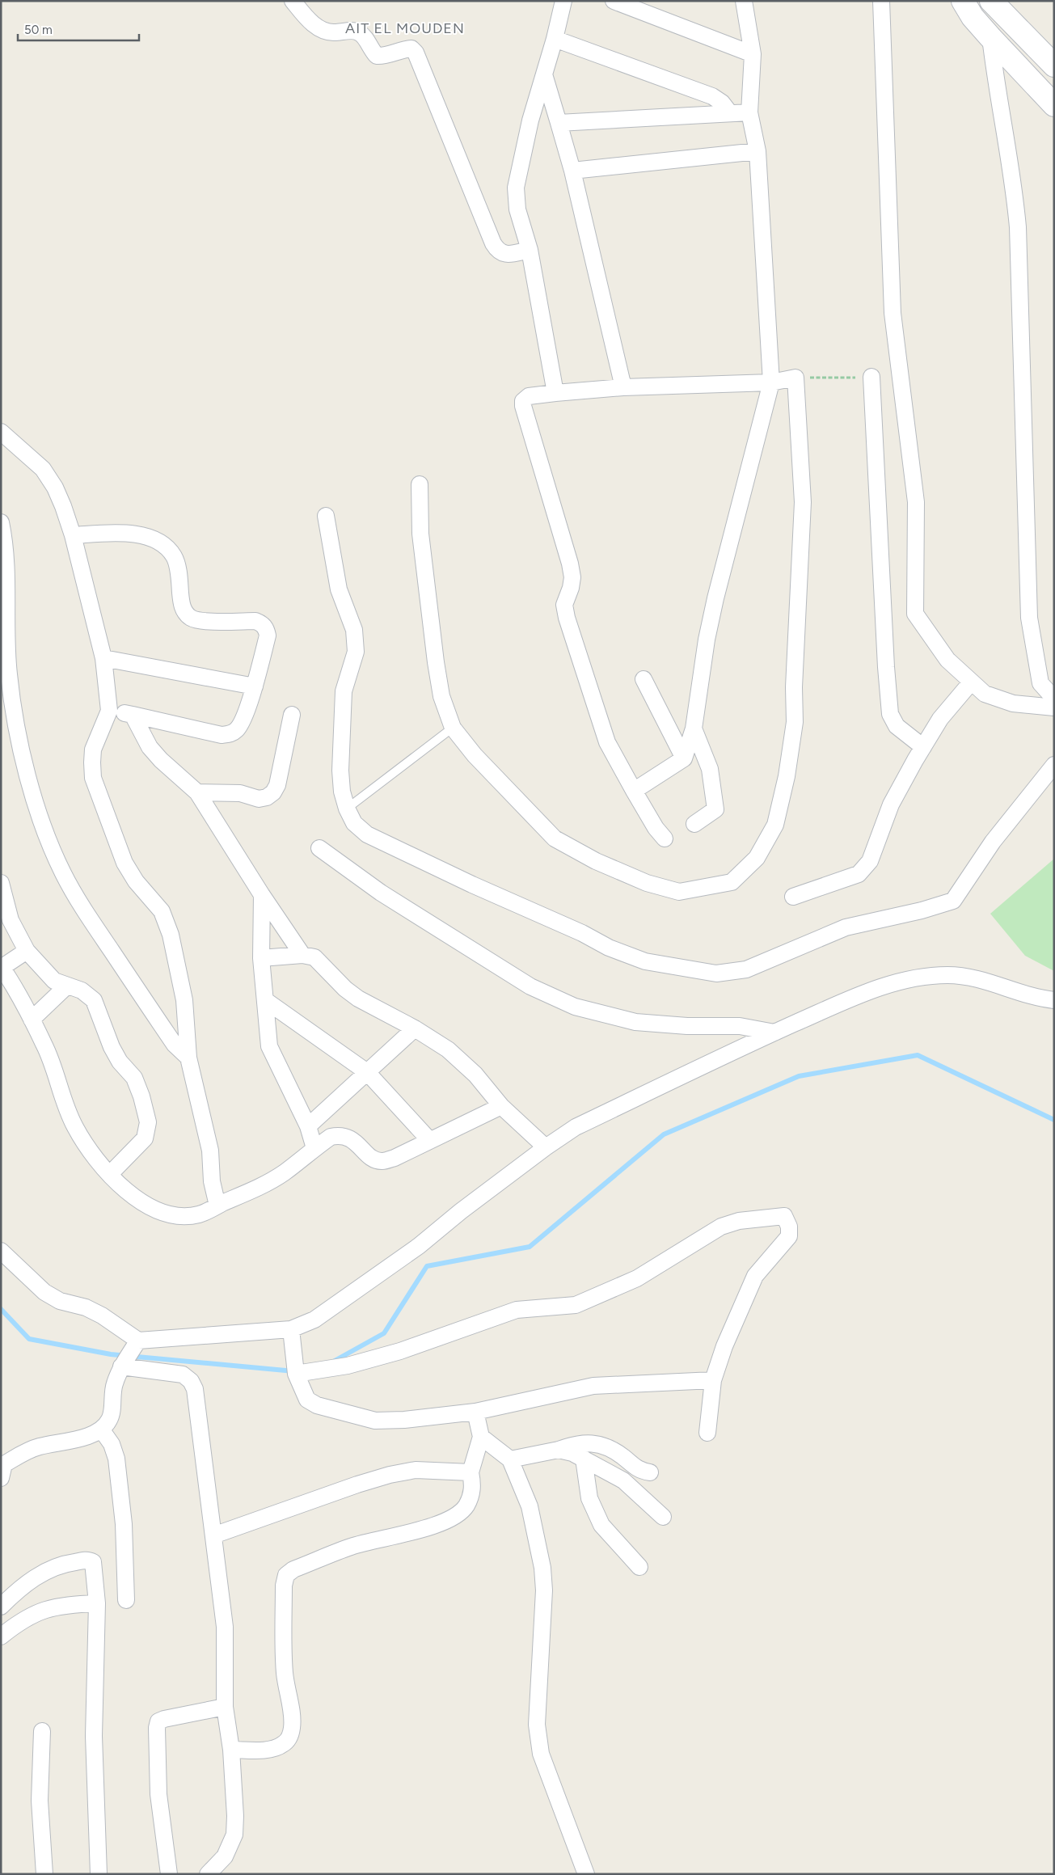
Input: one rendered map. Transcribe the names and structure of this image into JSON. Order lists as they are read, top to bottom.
{
  "districts": ["AIT EL MOUDEN"],
  "scale_bar": "50 m"
}
